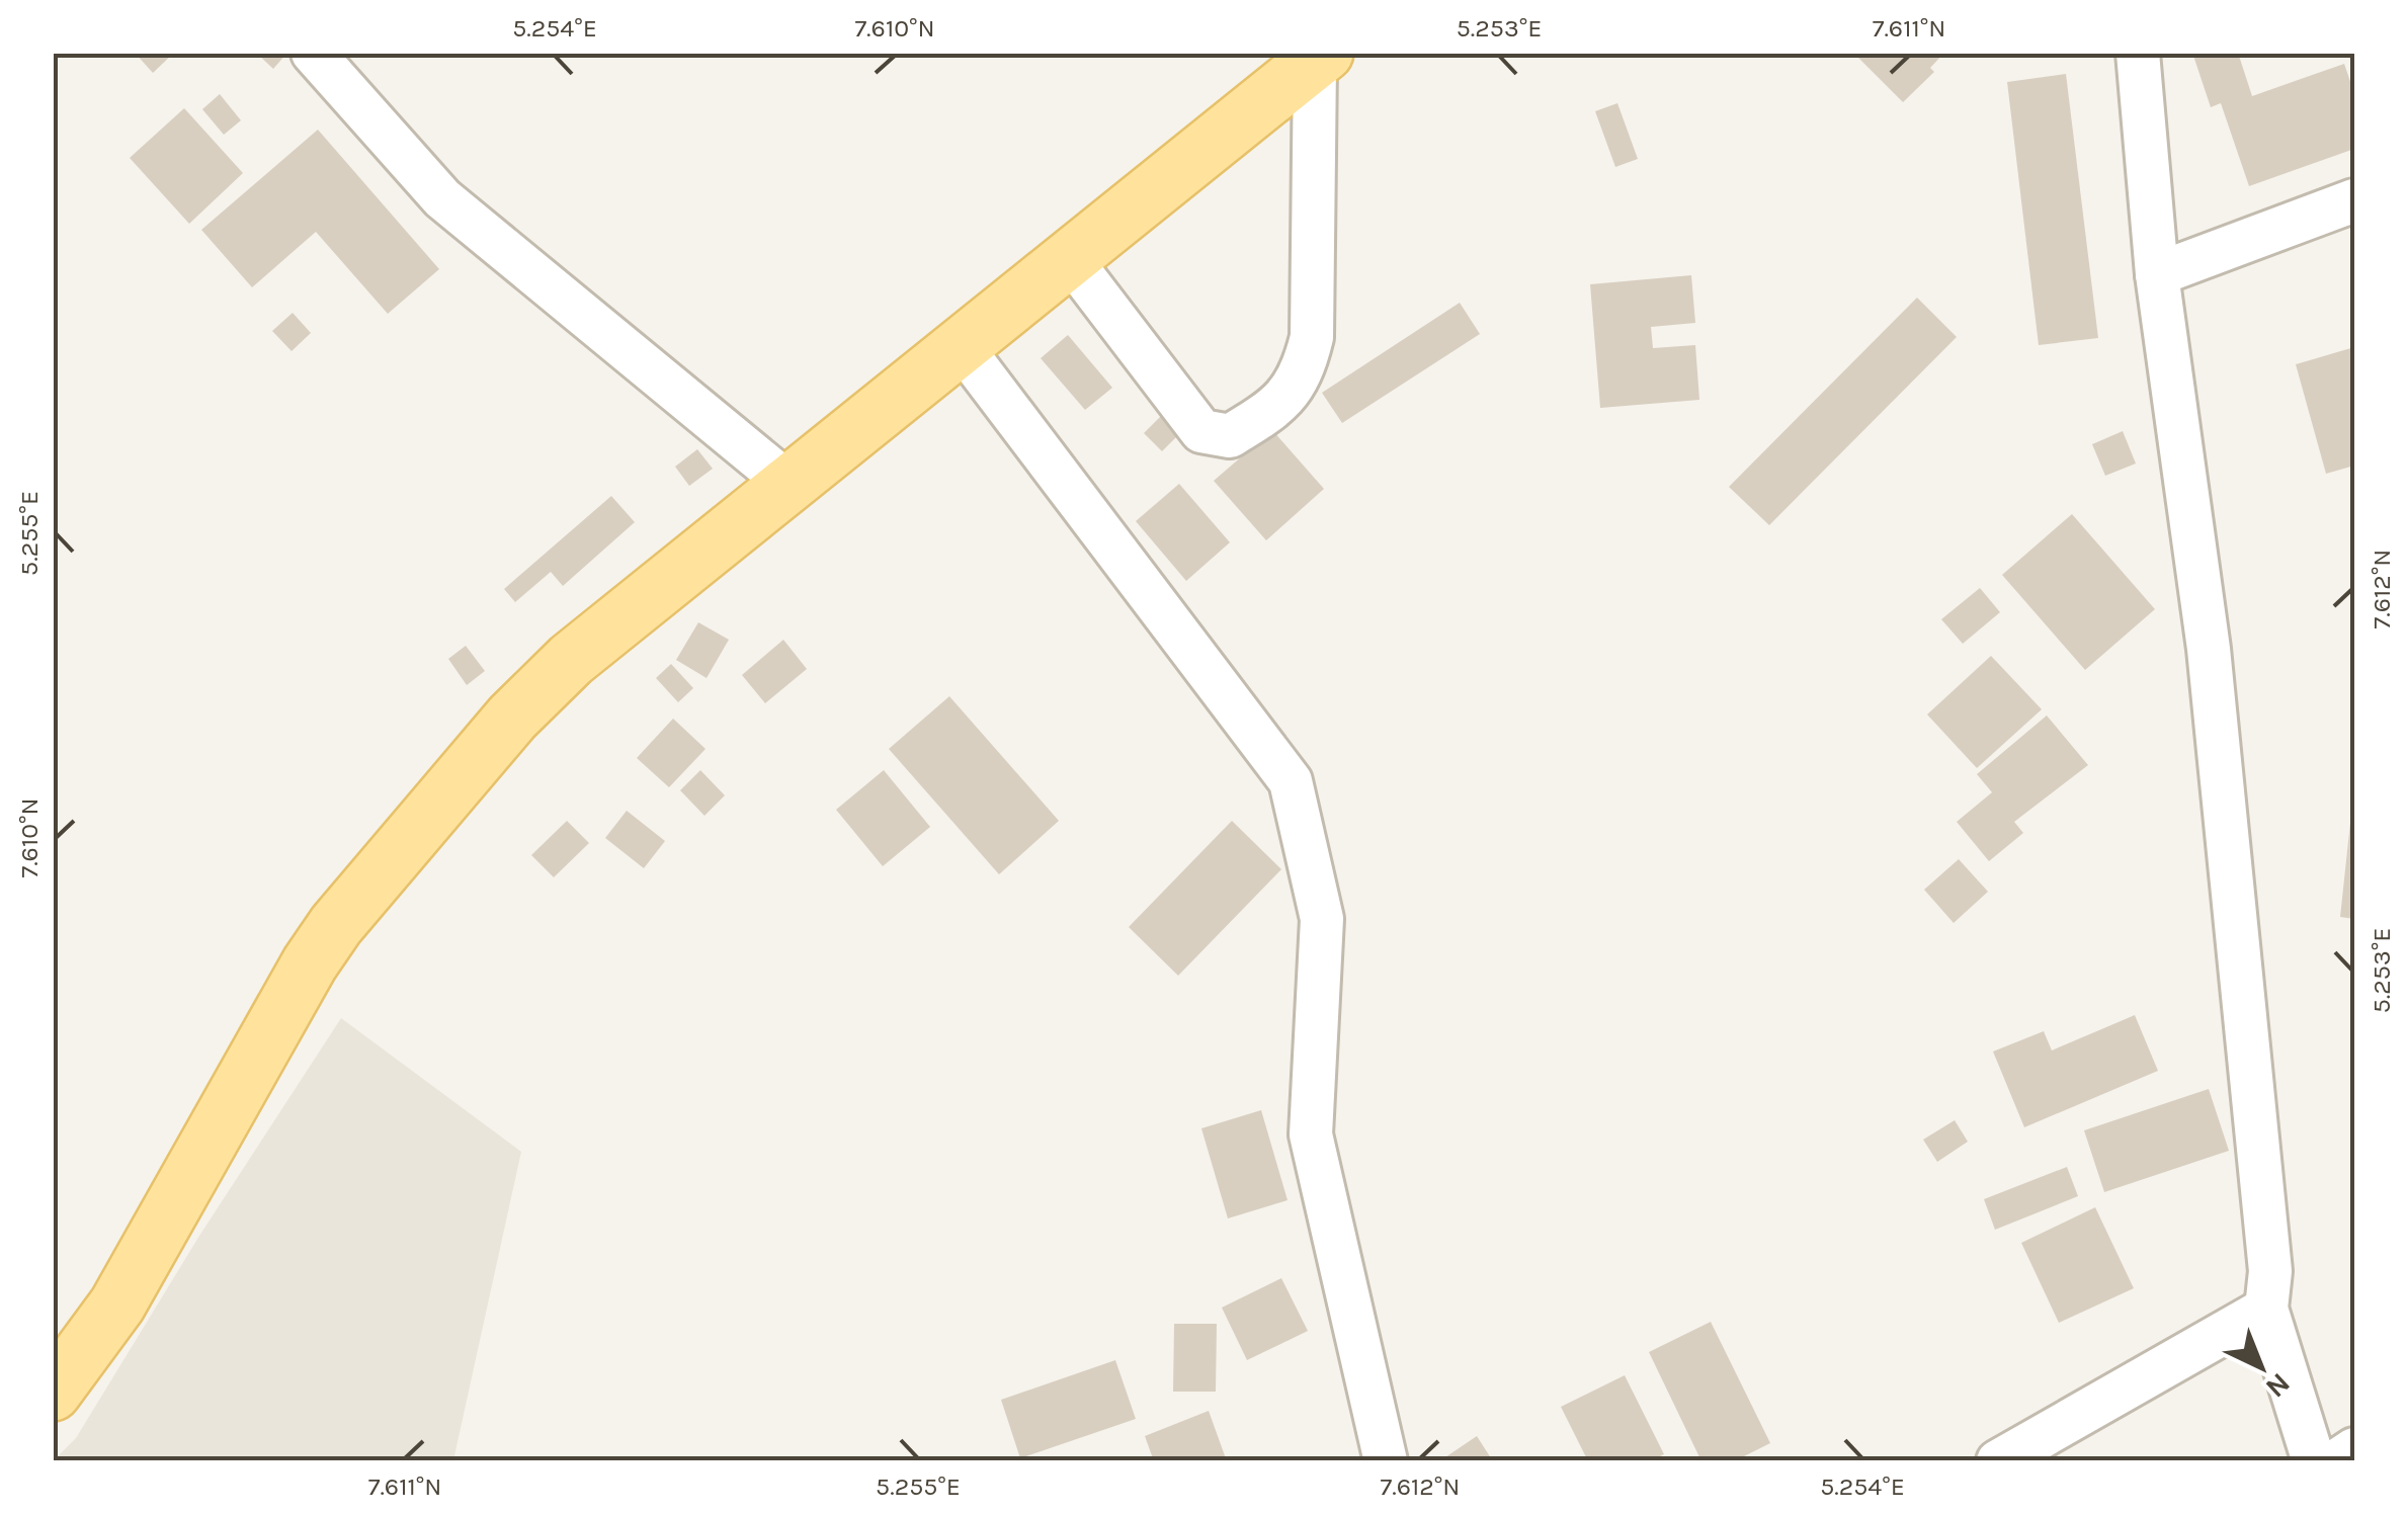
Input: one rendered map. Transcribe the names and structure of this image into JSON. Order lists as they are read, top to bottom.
{
  "north": "bottom right",
  "coordinates": [
    "5.254°E",
    "7.610°N",
    "5.253°E",
    "7.611°N",
    "5.255°E",
    "7.612°N"
  ]
}
